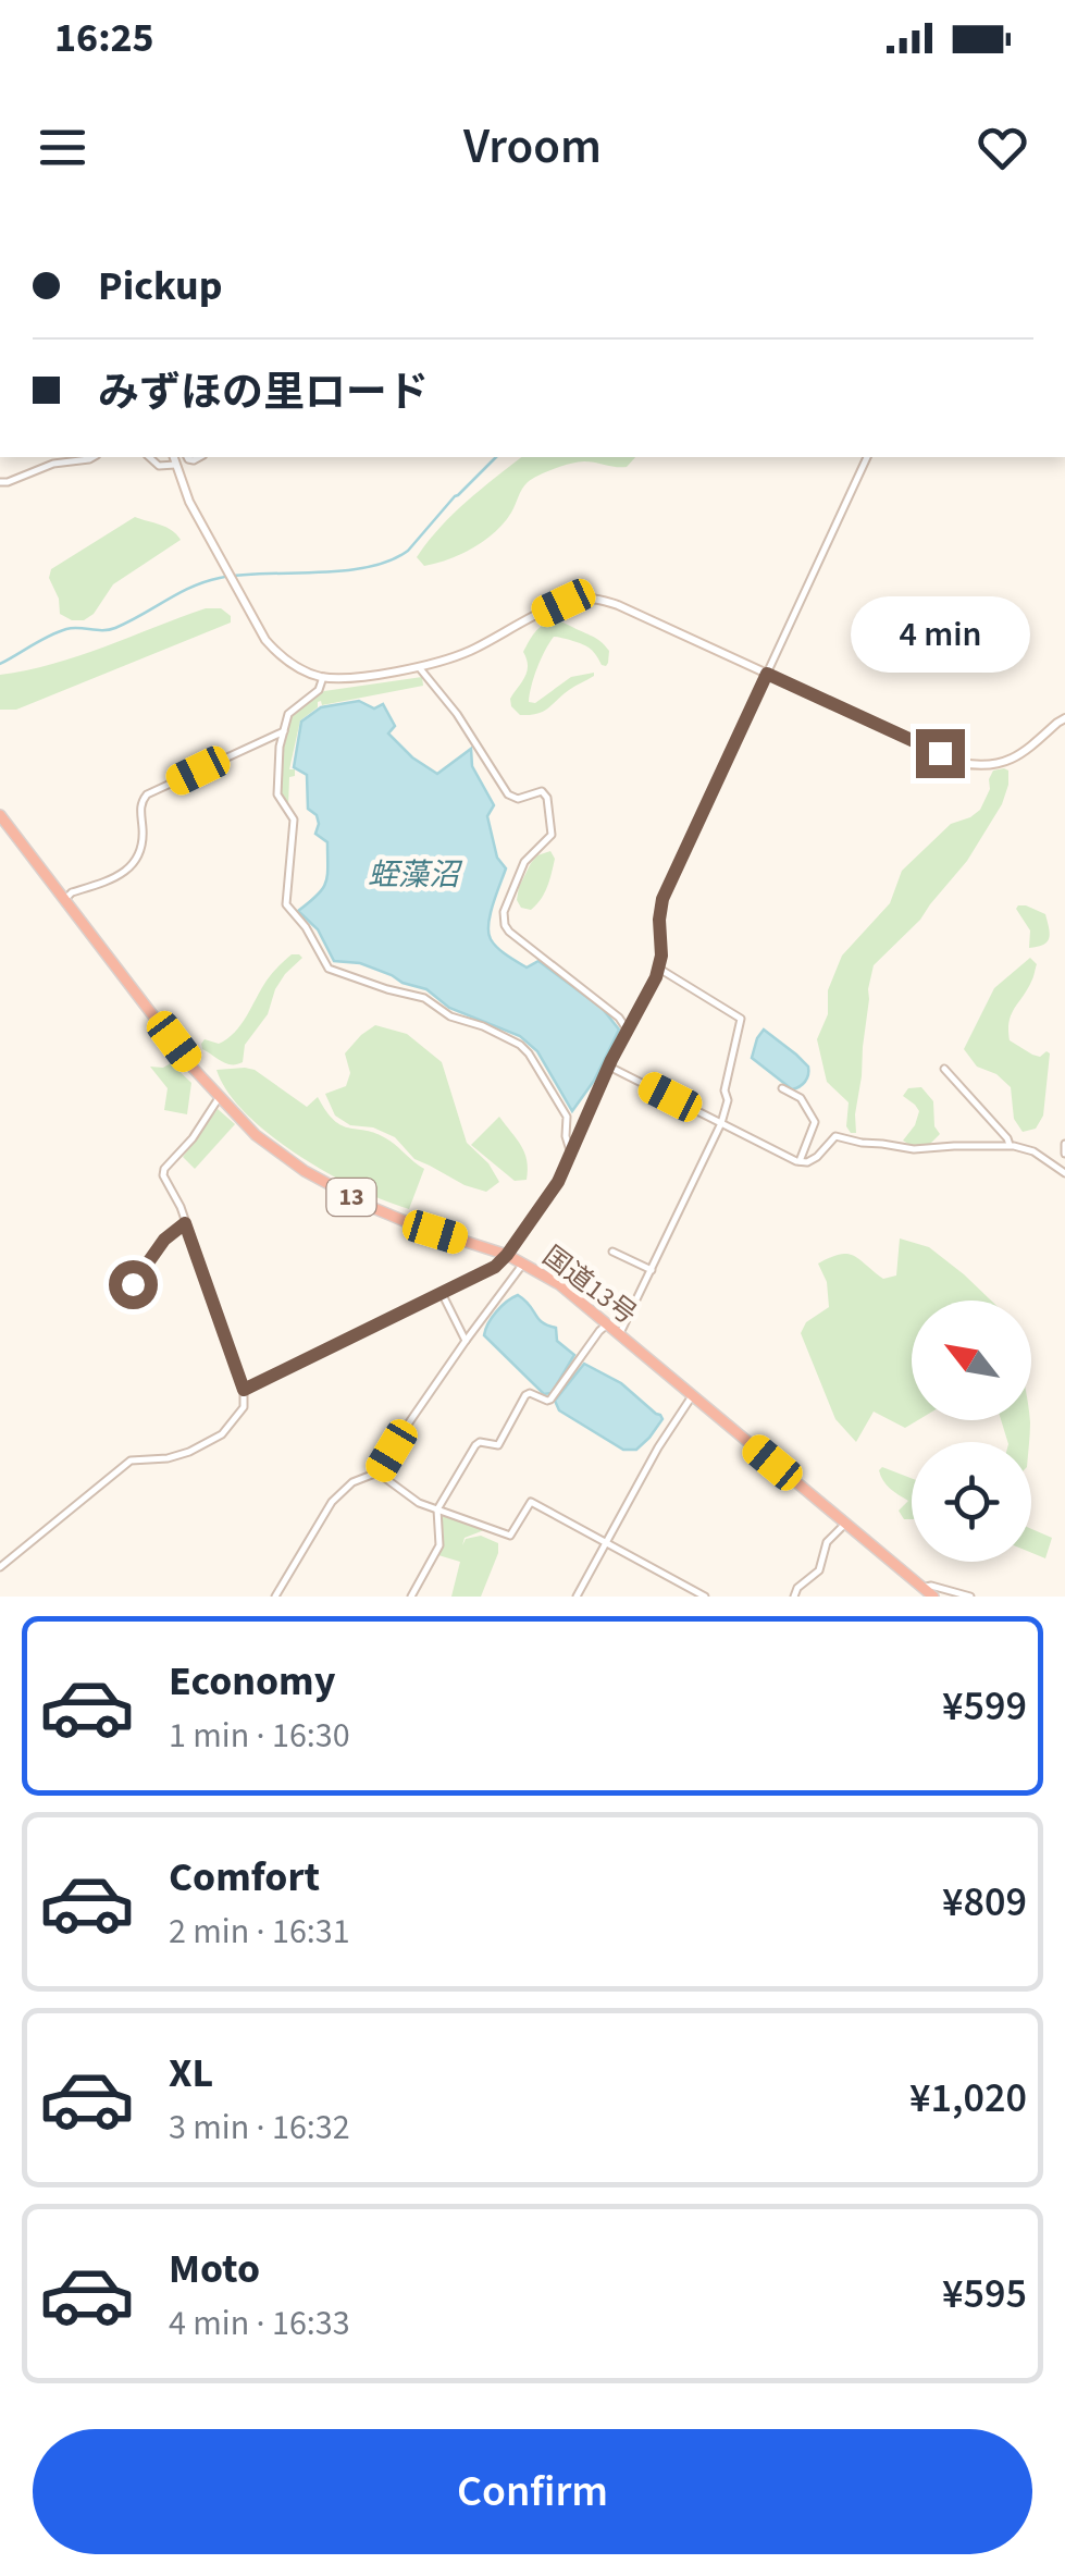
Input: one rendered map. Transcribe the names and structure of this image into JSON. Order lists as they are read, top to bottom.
{
  "streets": {
    "highway": ["13", "国道13号"]
  },
  "crossings": [
    ["13", "国道13号"]
  ],
  "water": ["蛭藻沼"],
  "north": "top left",
  "page": {
    "status": "16:25",
    "header": "Vroom",
    "banner": ["Pickup", "みずほの里ロード"],
    "bubble": "4 min",
    "list": [
      {
        "name": "Economy",
        "note": "1 min · 16:30",
        "value": "¥599"
      },
      {
        "name": "Comfort",
        "note": "2 min · 16:31",
        "value": "¥809"
      },
      {
        "name": "XL",
        "note": "3 min · 16:32",
        "value": "¥1,020"
      },
      {
        "name": "Moto",
        "note": "4 min · 16:33",
        "value": "¥595"
      }
    ],
    "buttons": "Confirm"
  }
}
